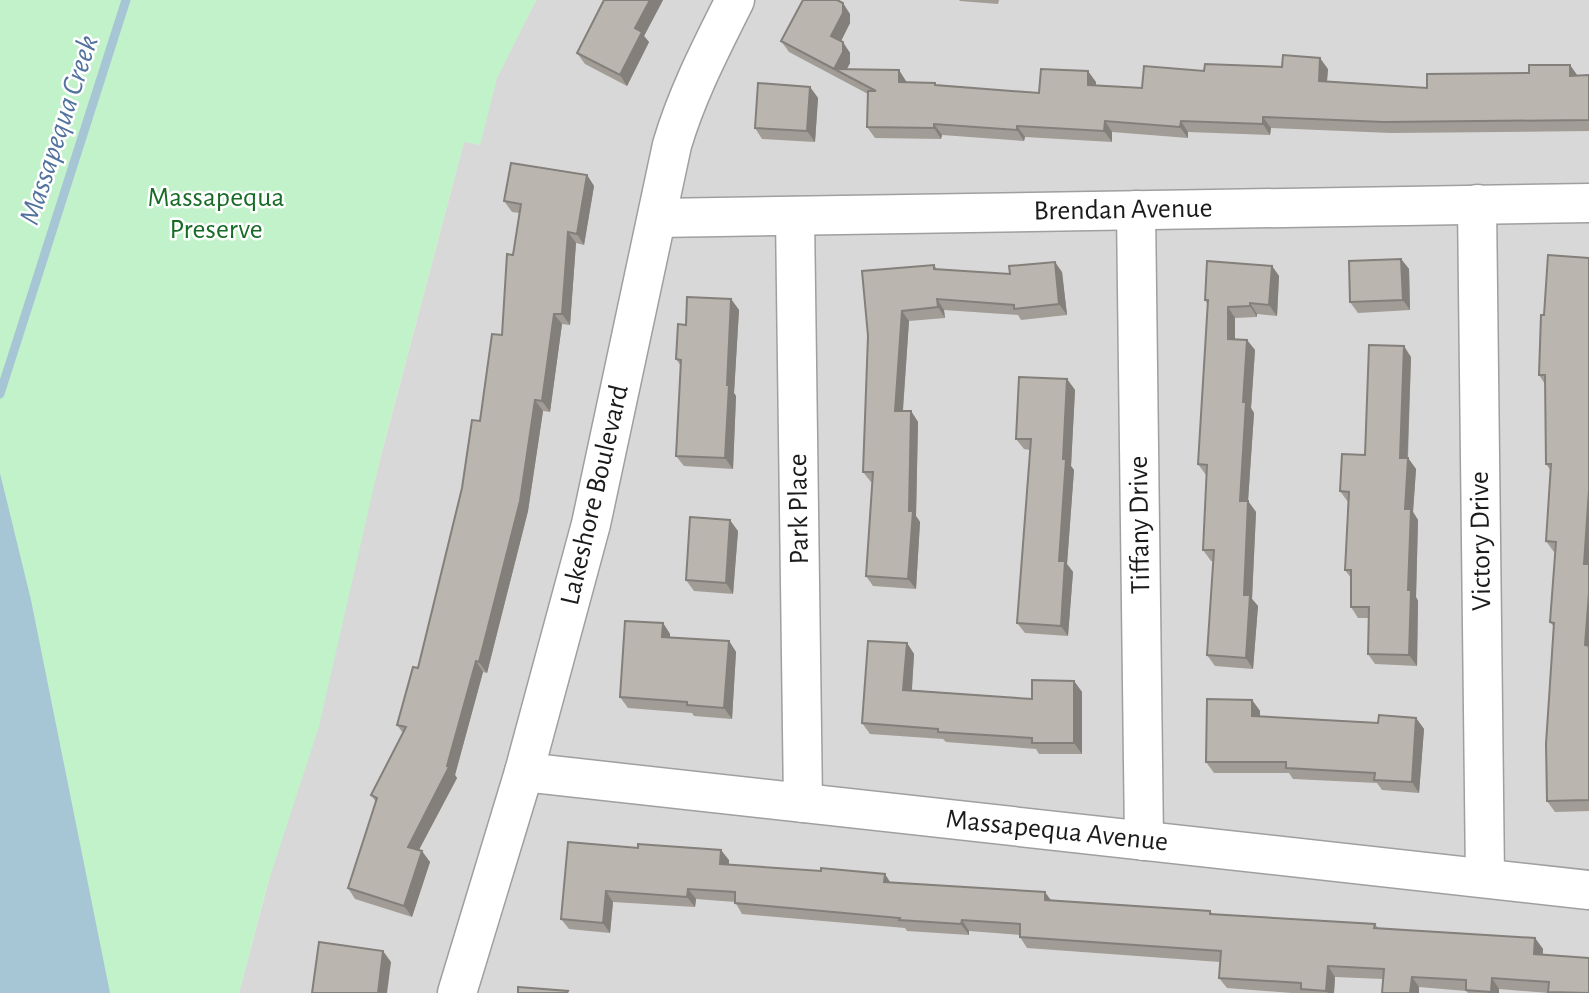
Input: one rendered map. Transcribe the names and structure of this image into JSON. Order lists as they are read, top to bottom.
{
  "streets": {
    "street": [
      "Brendan Avenue",
      "Lakeshore Boulevard",
      "Park Place",
      "Tiffany Drive",
      "Victory Drive",
      "Massapequa Avenue"
    ]
  },
  "crossings": [
    ["Brendan Avenue", "Lakeshore Boulevard"],
    ["Brendan Avenue", "Park Place"],
    ["Brendan Avenue", "Tiffany Drive"],
    ["Brendan Avenue", "Victory Drive"],
    ["Lakeshore Boulevard", "Massapequa Avenue"],
    ["Park Place", "Massapequa Avenue"],
    ["Tiffany Drive", "Massapequa Avenue"],
    ["Victory Drive", "Massapequa Avenue"]
  ],
  "water": ["Massapequa Creek"],
  "parks": ["Massapequa Preserve"]
}
